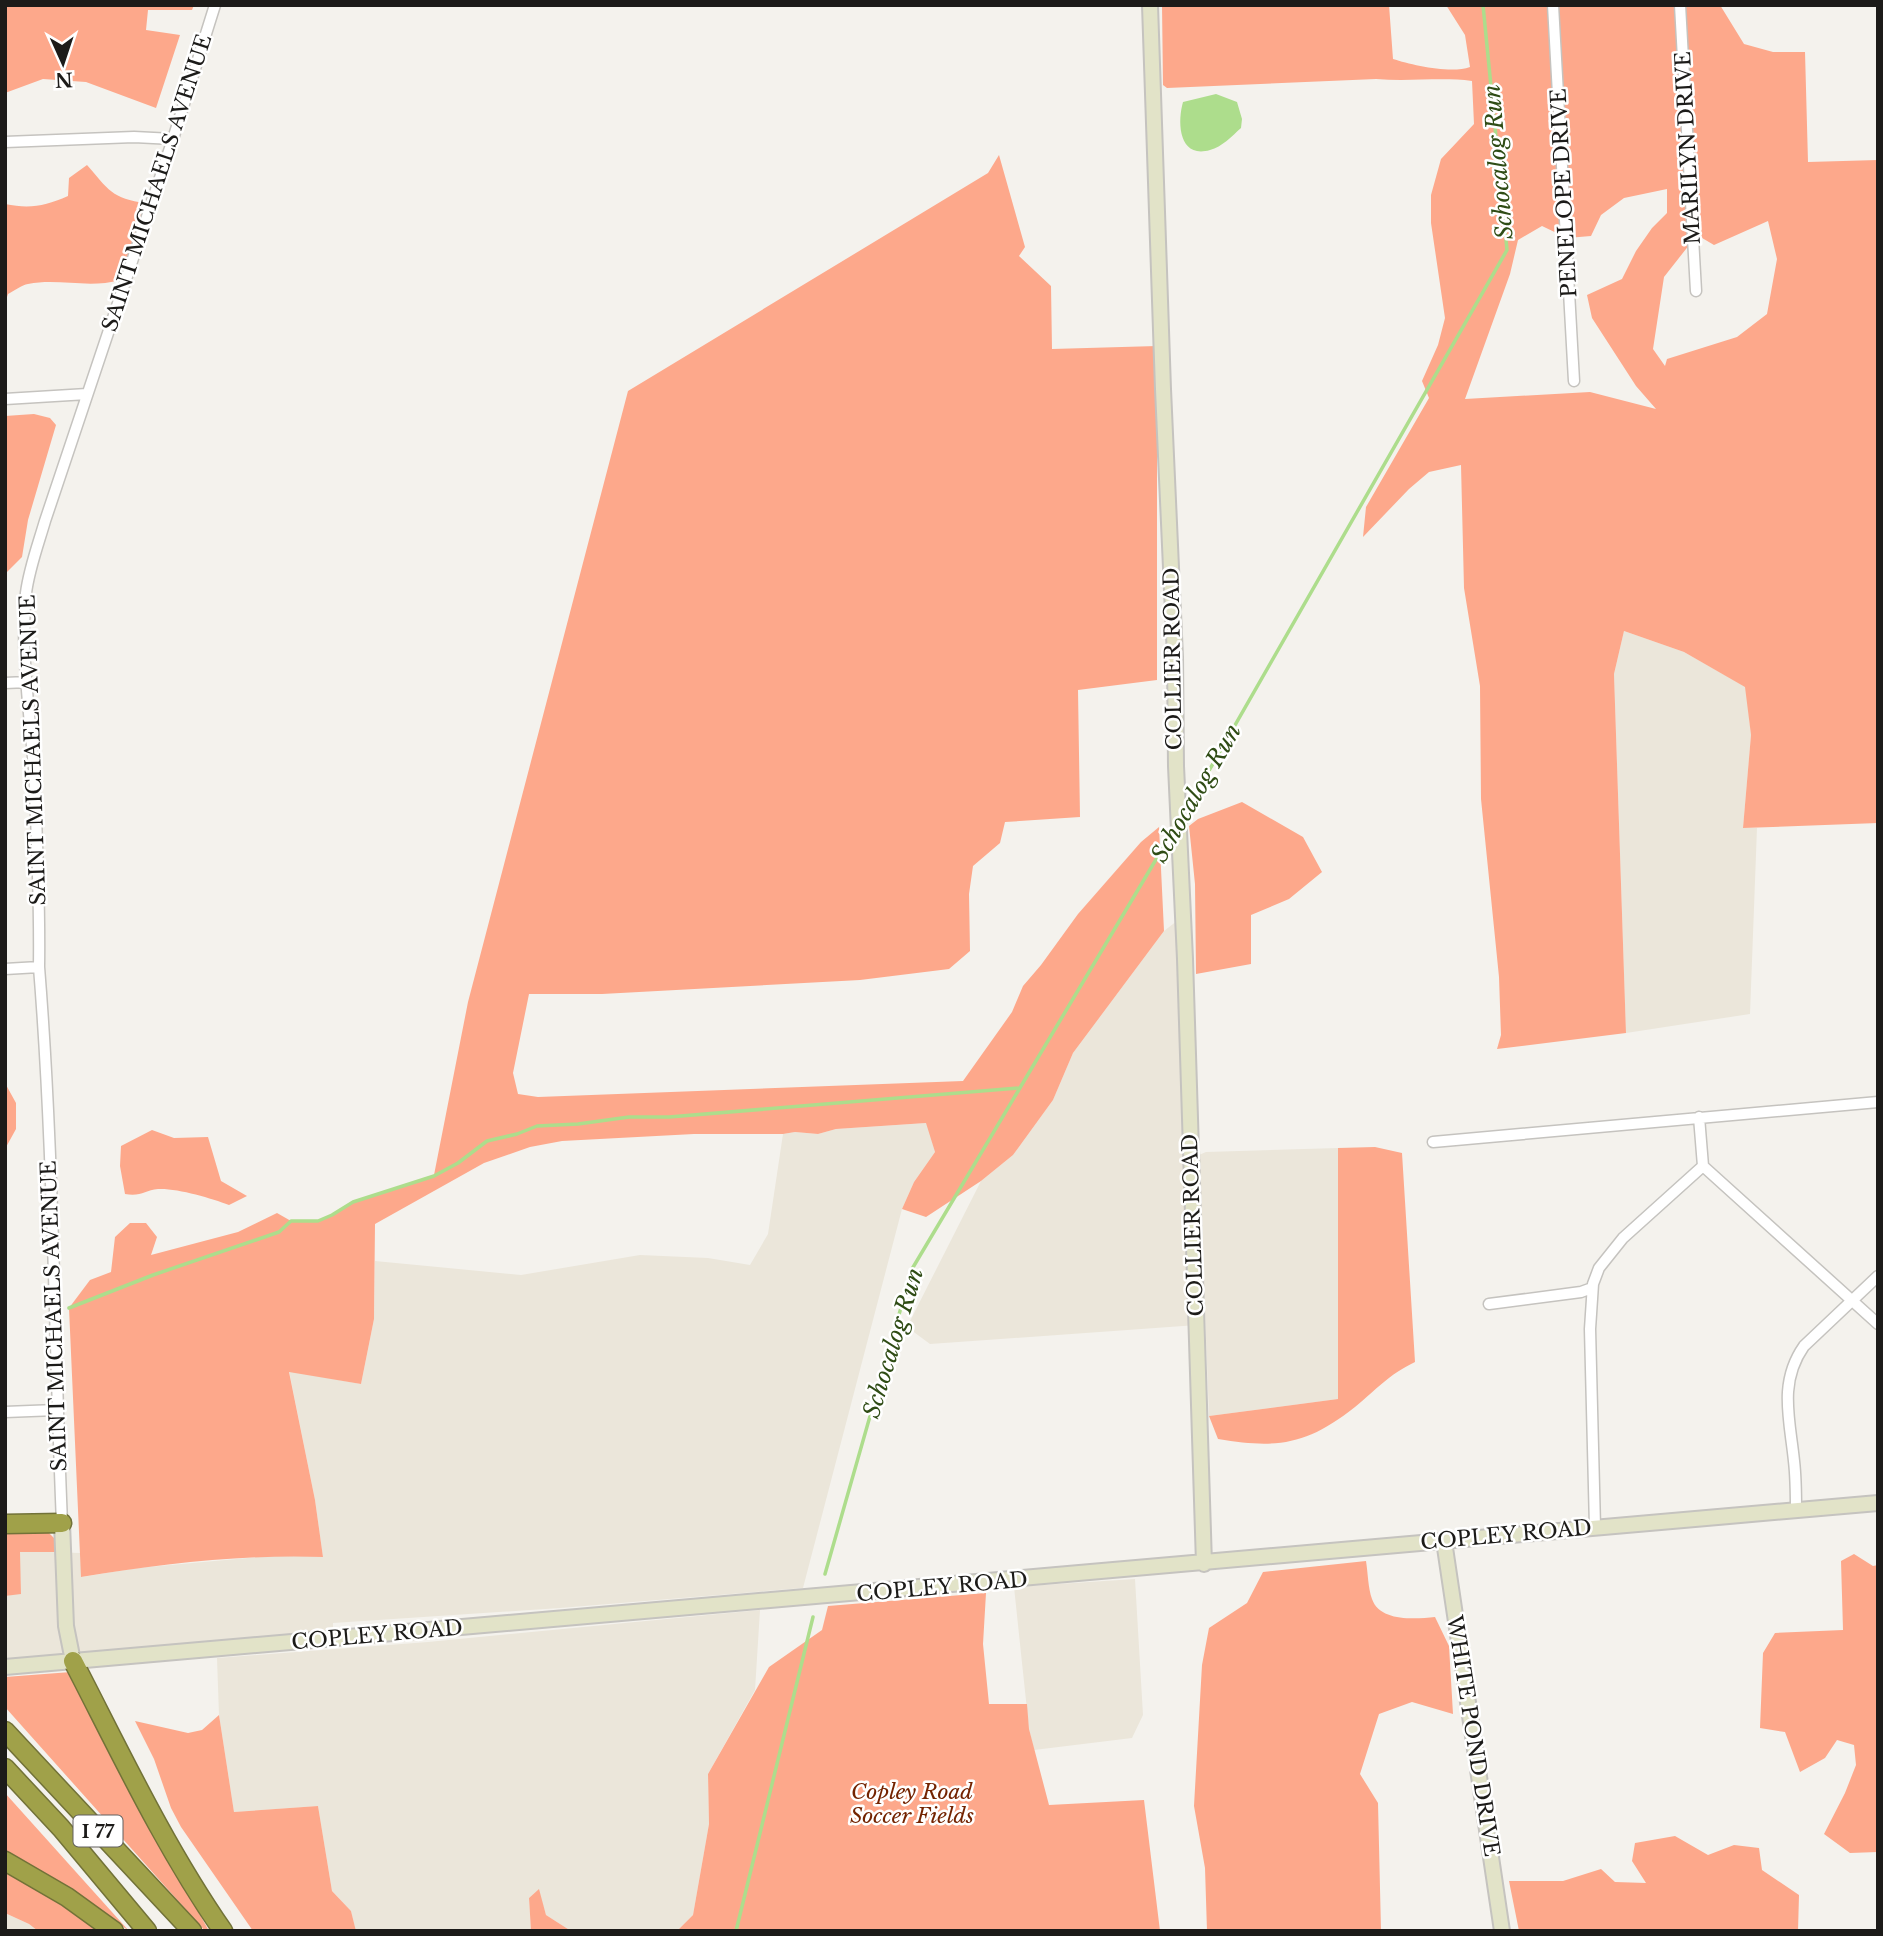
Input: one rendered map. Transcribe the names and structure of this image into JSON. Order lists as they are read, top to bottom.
{
  "streets": {
    "highway": ["I 77"],
    "main road": ["COLLIER ROAD", "COPLEY ROAD", "WHITE POND DRIVE"],
    "street": ["MARILYN DRIVE", "SAINT MICHAELS AVENUE", "PENELOPE DRIVE"]
  },
  "crossings": [
    ["COLLIER ROAD", "COPLEY ROAD"],
    ["COPLEY ROAD", "WHITE POND DRIVE"]
  ],
  "water": ["Schocalog Run"],
  "parks": ["Copley Road Soccer Fields"],
  "north": "bottom"
}
